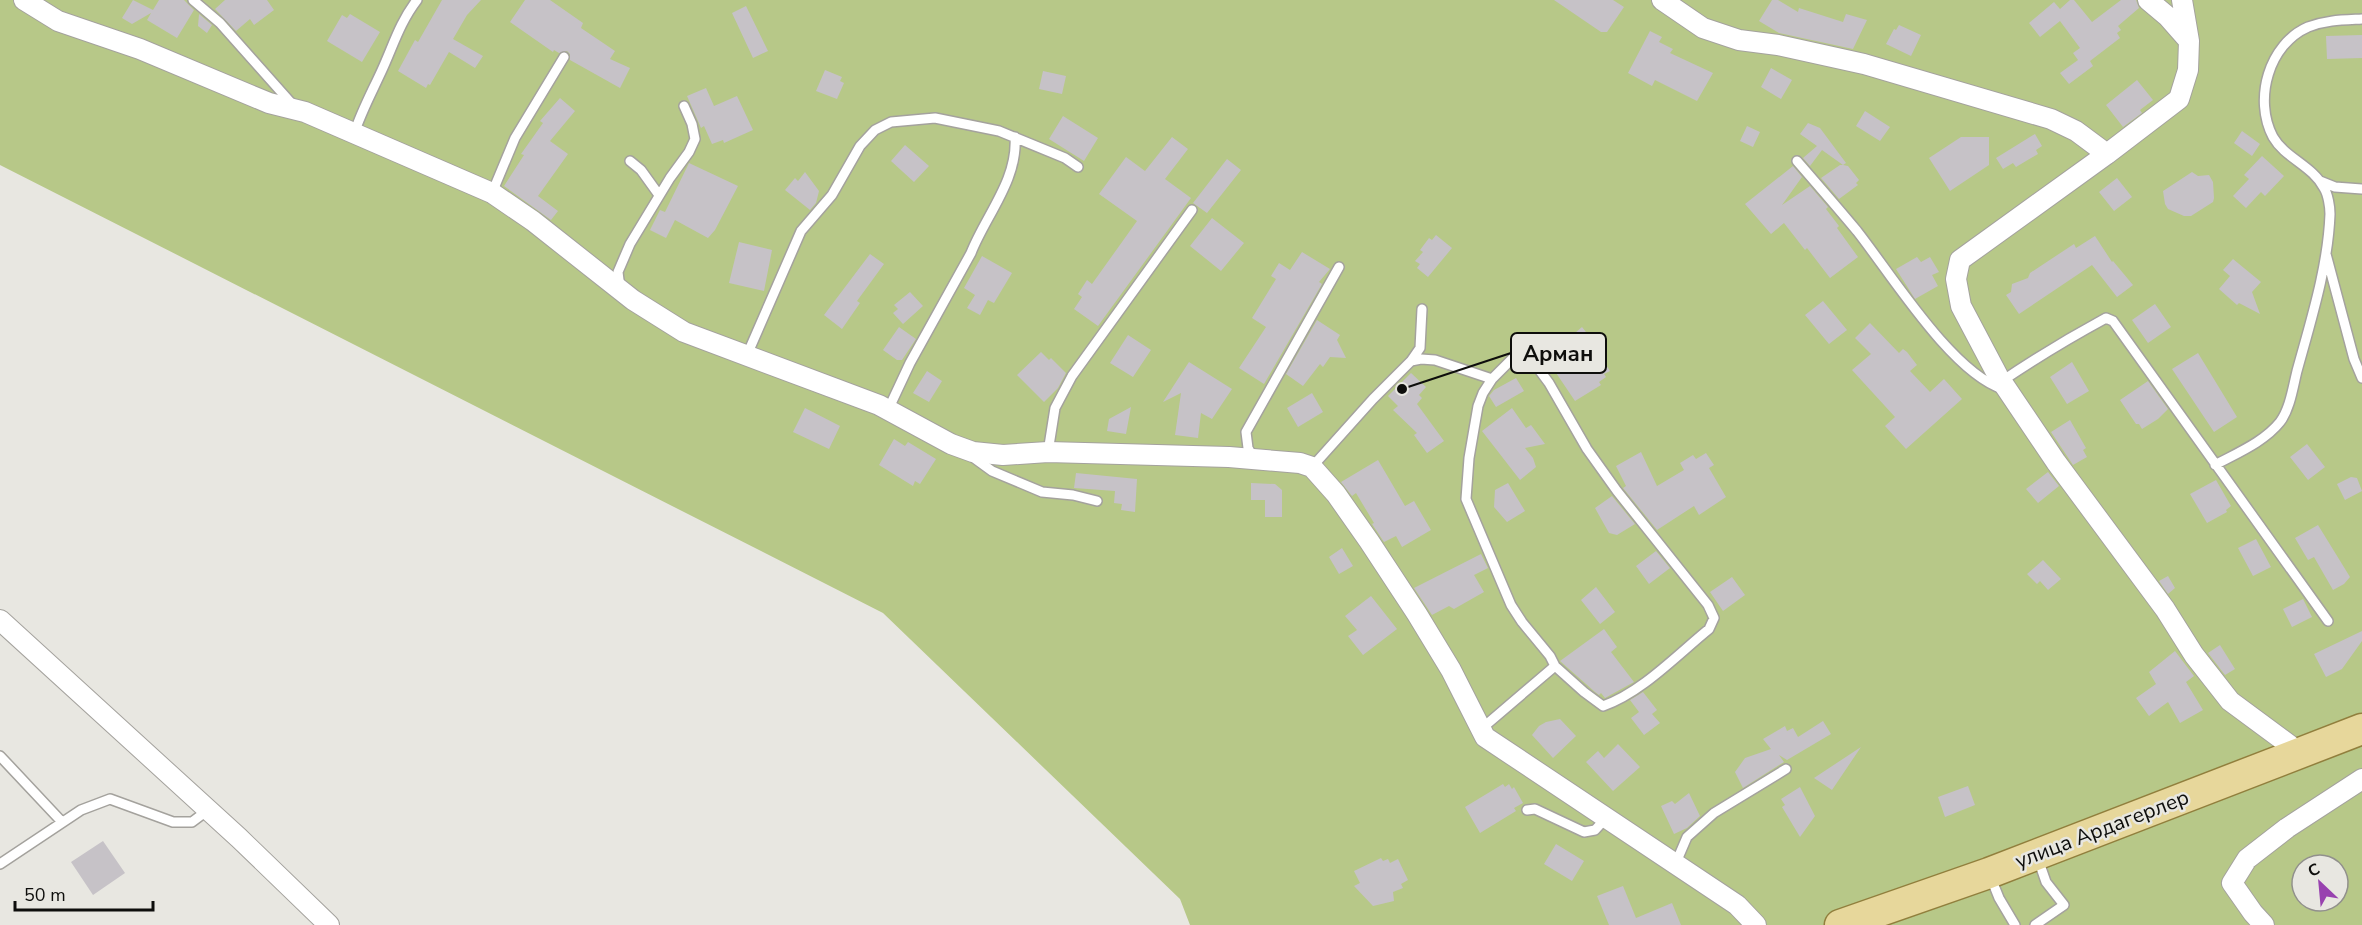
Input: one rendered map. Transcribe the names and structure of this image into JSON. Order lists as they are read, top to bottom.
{
  "streets": {
    "main road": ["улица Ардагерлер"]
  },
  "places": ["Арман"],
  "scale_bar": "50 m",
  "north": "top left"
}
